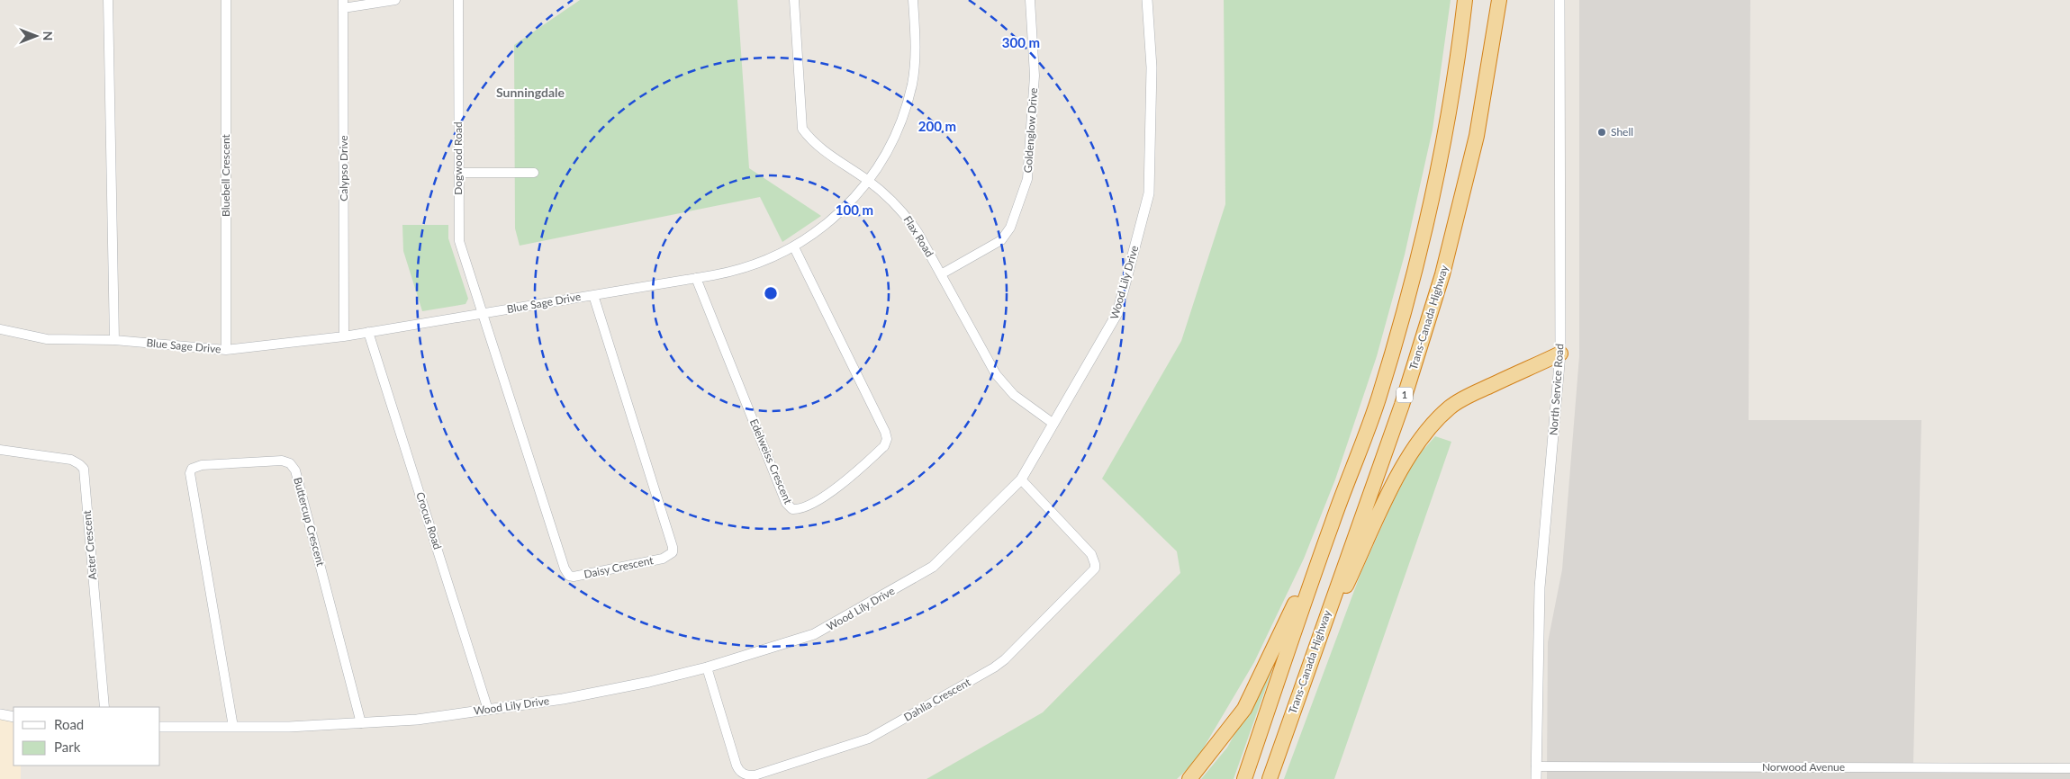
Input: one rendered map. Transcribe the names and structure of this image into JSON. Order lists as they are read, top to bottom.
{
  "streets": {
    "highway": ["Trans-Canada Highway", "1"],
    "street": [
      "Goldenglow Drive",
      "Dogwood Road",
      "Calypso Drive",
      "Bluebell Crescent",
      "Flax Road",
      "Wood Lily Drive",
      "Blue Sage Drive",
      "North Service Road",
      "Edelweiss Crescent",
      "Crocus Road",
      "Buttercup Crescent",
      "Aster Crescent",
      "Daisy Crescent",
      "Dahlia Crescent",
      "Norwood Avenue"
    ]
  },
  "crossings": [
    ["Goldenglow Drive", "Flax Road"],
    ["Dogwood Road", "Blue Sage Drive"],
    ["Dogwood Road", "Daisy Crescent"],
    ["Calypso Drive", "Blue Sage Drive"],
    ["Bluebell Crescent", "Blue Sage Drive"],
    ["Flax Road", "Wood Lily Drive"],
    ["Flax Road", "Blue Sage Drive"],
    ["Wood Lily Drive", "Crocus Road"],
    ["Wood Lily Drive", "Buttercup Crescent"],
    ["Wood Lily Drive", "Dahlia Crescent"],
    ["Blue Sage Drive", "Edelweiss Crescent"],
    ["Blue Sage Drive", "Crocus Road"],
    ["Blue Sage Drive", "Daisy Crescent"],
    ["North Service Road", "Norwood Avenue"]
  ],
  "districts": ["Sunningdale"],
  "places": ["Shell"],
  "legend": ["Road", "Park"],
  "north": "right",
  "rings": ["300 m", "200 m", "100 m"]
}
